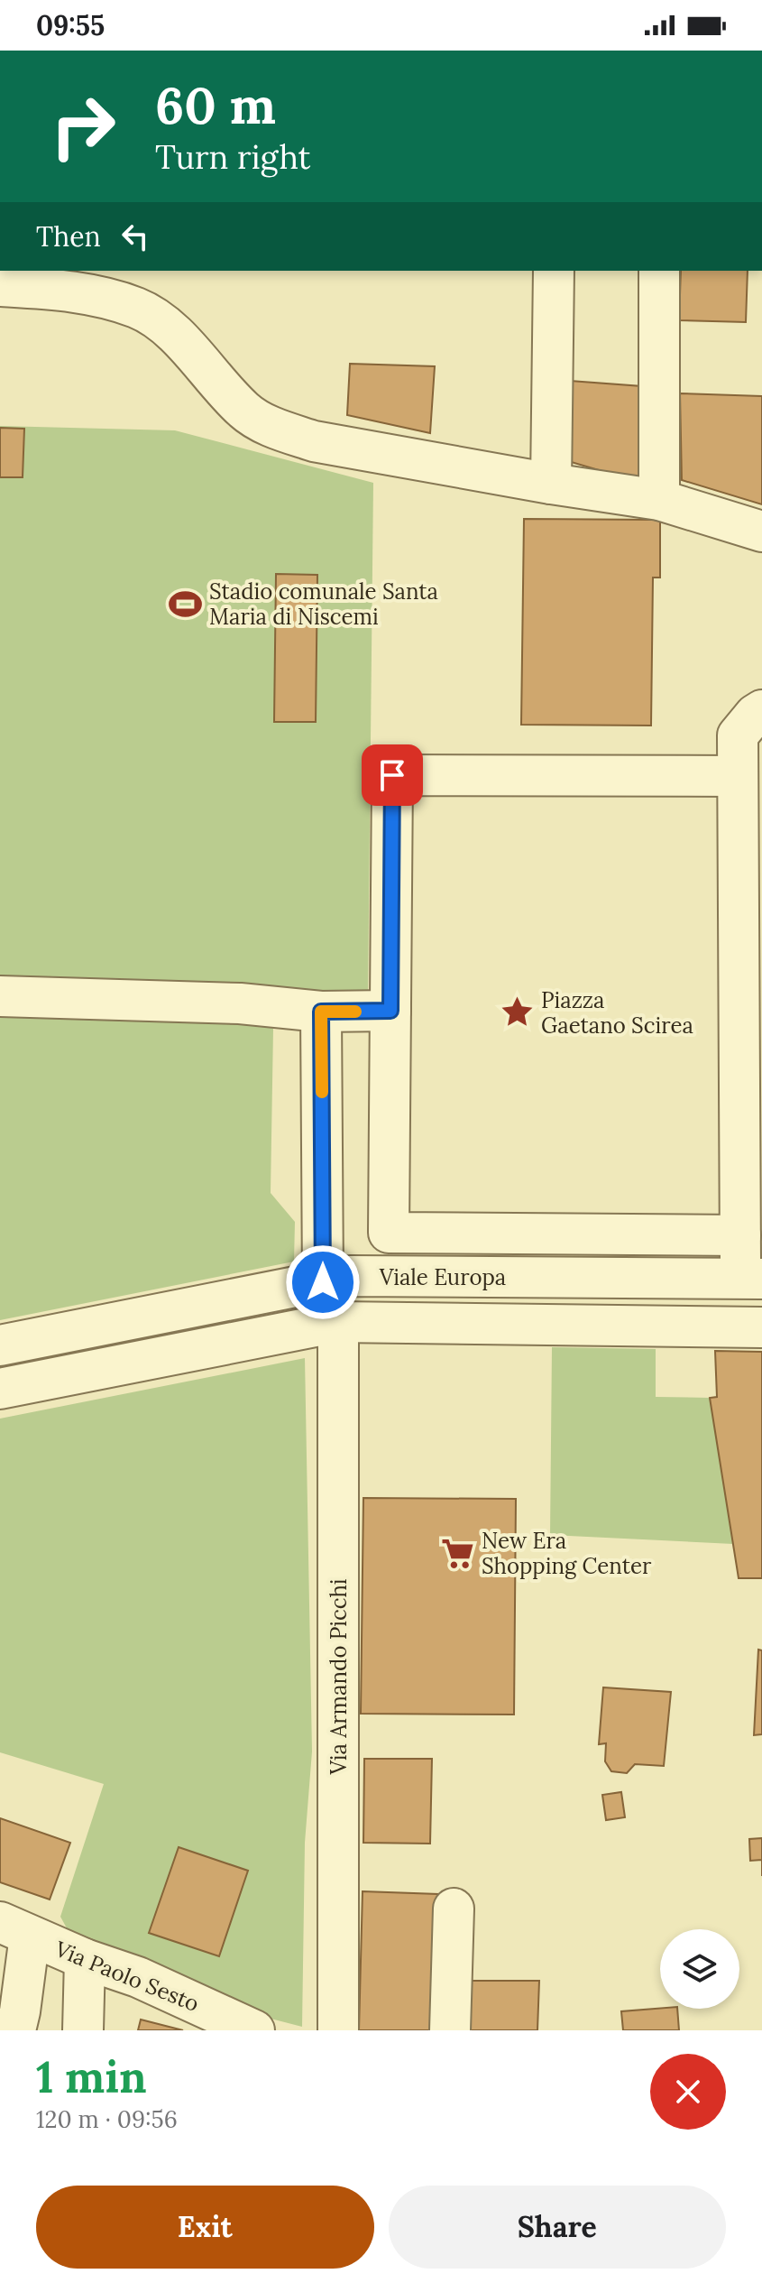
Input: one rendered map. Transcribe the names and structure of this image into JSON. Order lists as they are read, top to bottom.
{
  "streets": {
    "street": ["Viale Europa", "Via Armando Picchi", "Via Paolo Sesto"]
  },
  "places": {
    "sports": ["Stadio comunale Santa Maria di Niscemi"],
    "place": ["Piazza Gaetano Scirea"],
    "supermarket": ["New Era Shopping Center"]
  },
  "page": {
    "status": "09:55",
    "turn": ["60 m", "Turn right"],
    "then": "Then",
    "heading": ["1 min", "120 m · 09:56"],
    "buttons": ["Exit", "Share"]
  }
}
